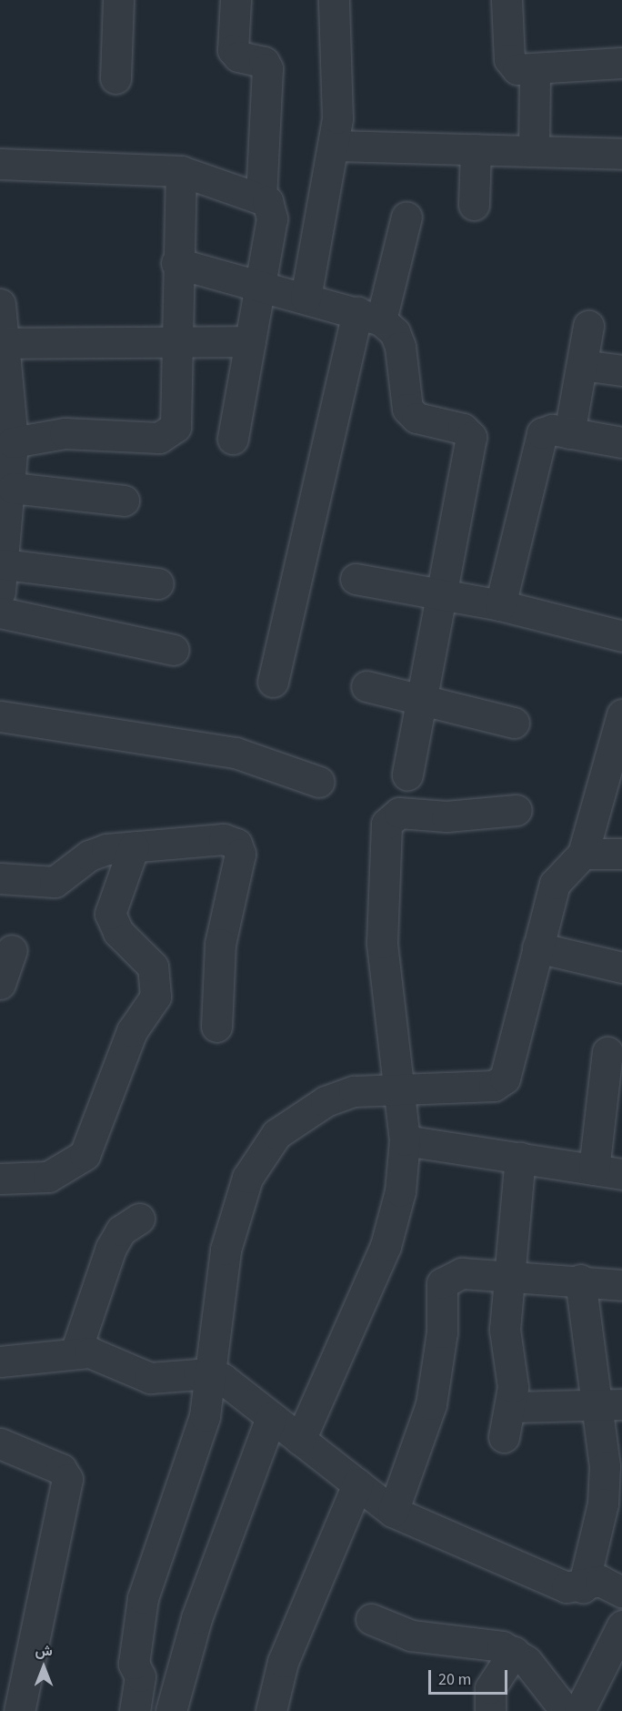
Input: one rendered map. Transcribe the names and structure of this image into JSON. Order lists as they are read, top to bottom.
{
  "scale_bar": "20 m",
  "north": "top"
}
